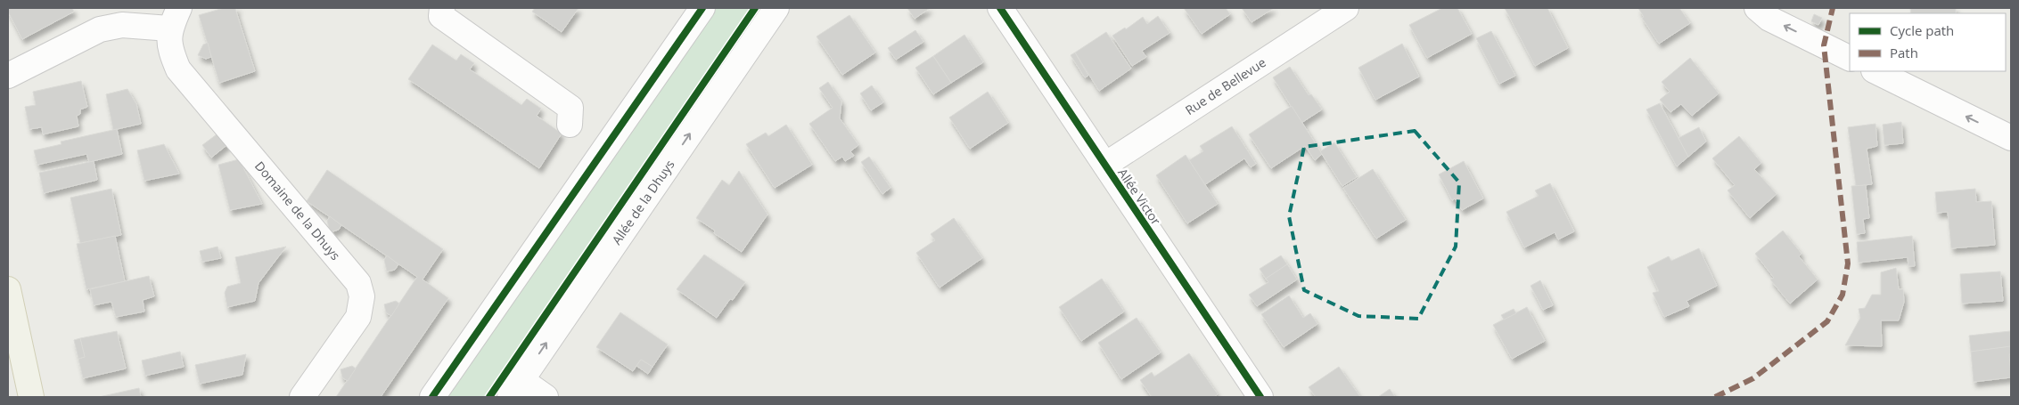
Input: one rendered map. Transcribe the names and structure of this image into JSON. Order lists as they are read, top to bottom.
{
  "streets": {
    "street": [
      "Rue de Bellevue",
      "Allée Victor",
      "Allée de la Dhuys",
      "Domaine de la Dhuys"
    ]
  },
  "crossings": [
    ["Rue de Bellevue", "Allée Victor"]
  ],
  "legend": ["Cycle path", "Path"]
}
